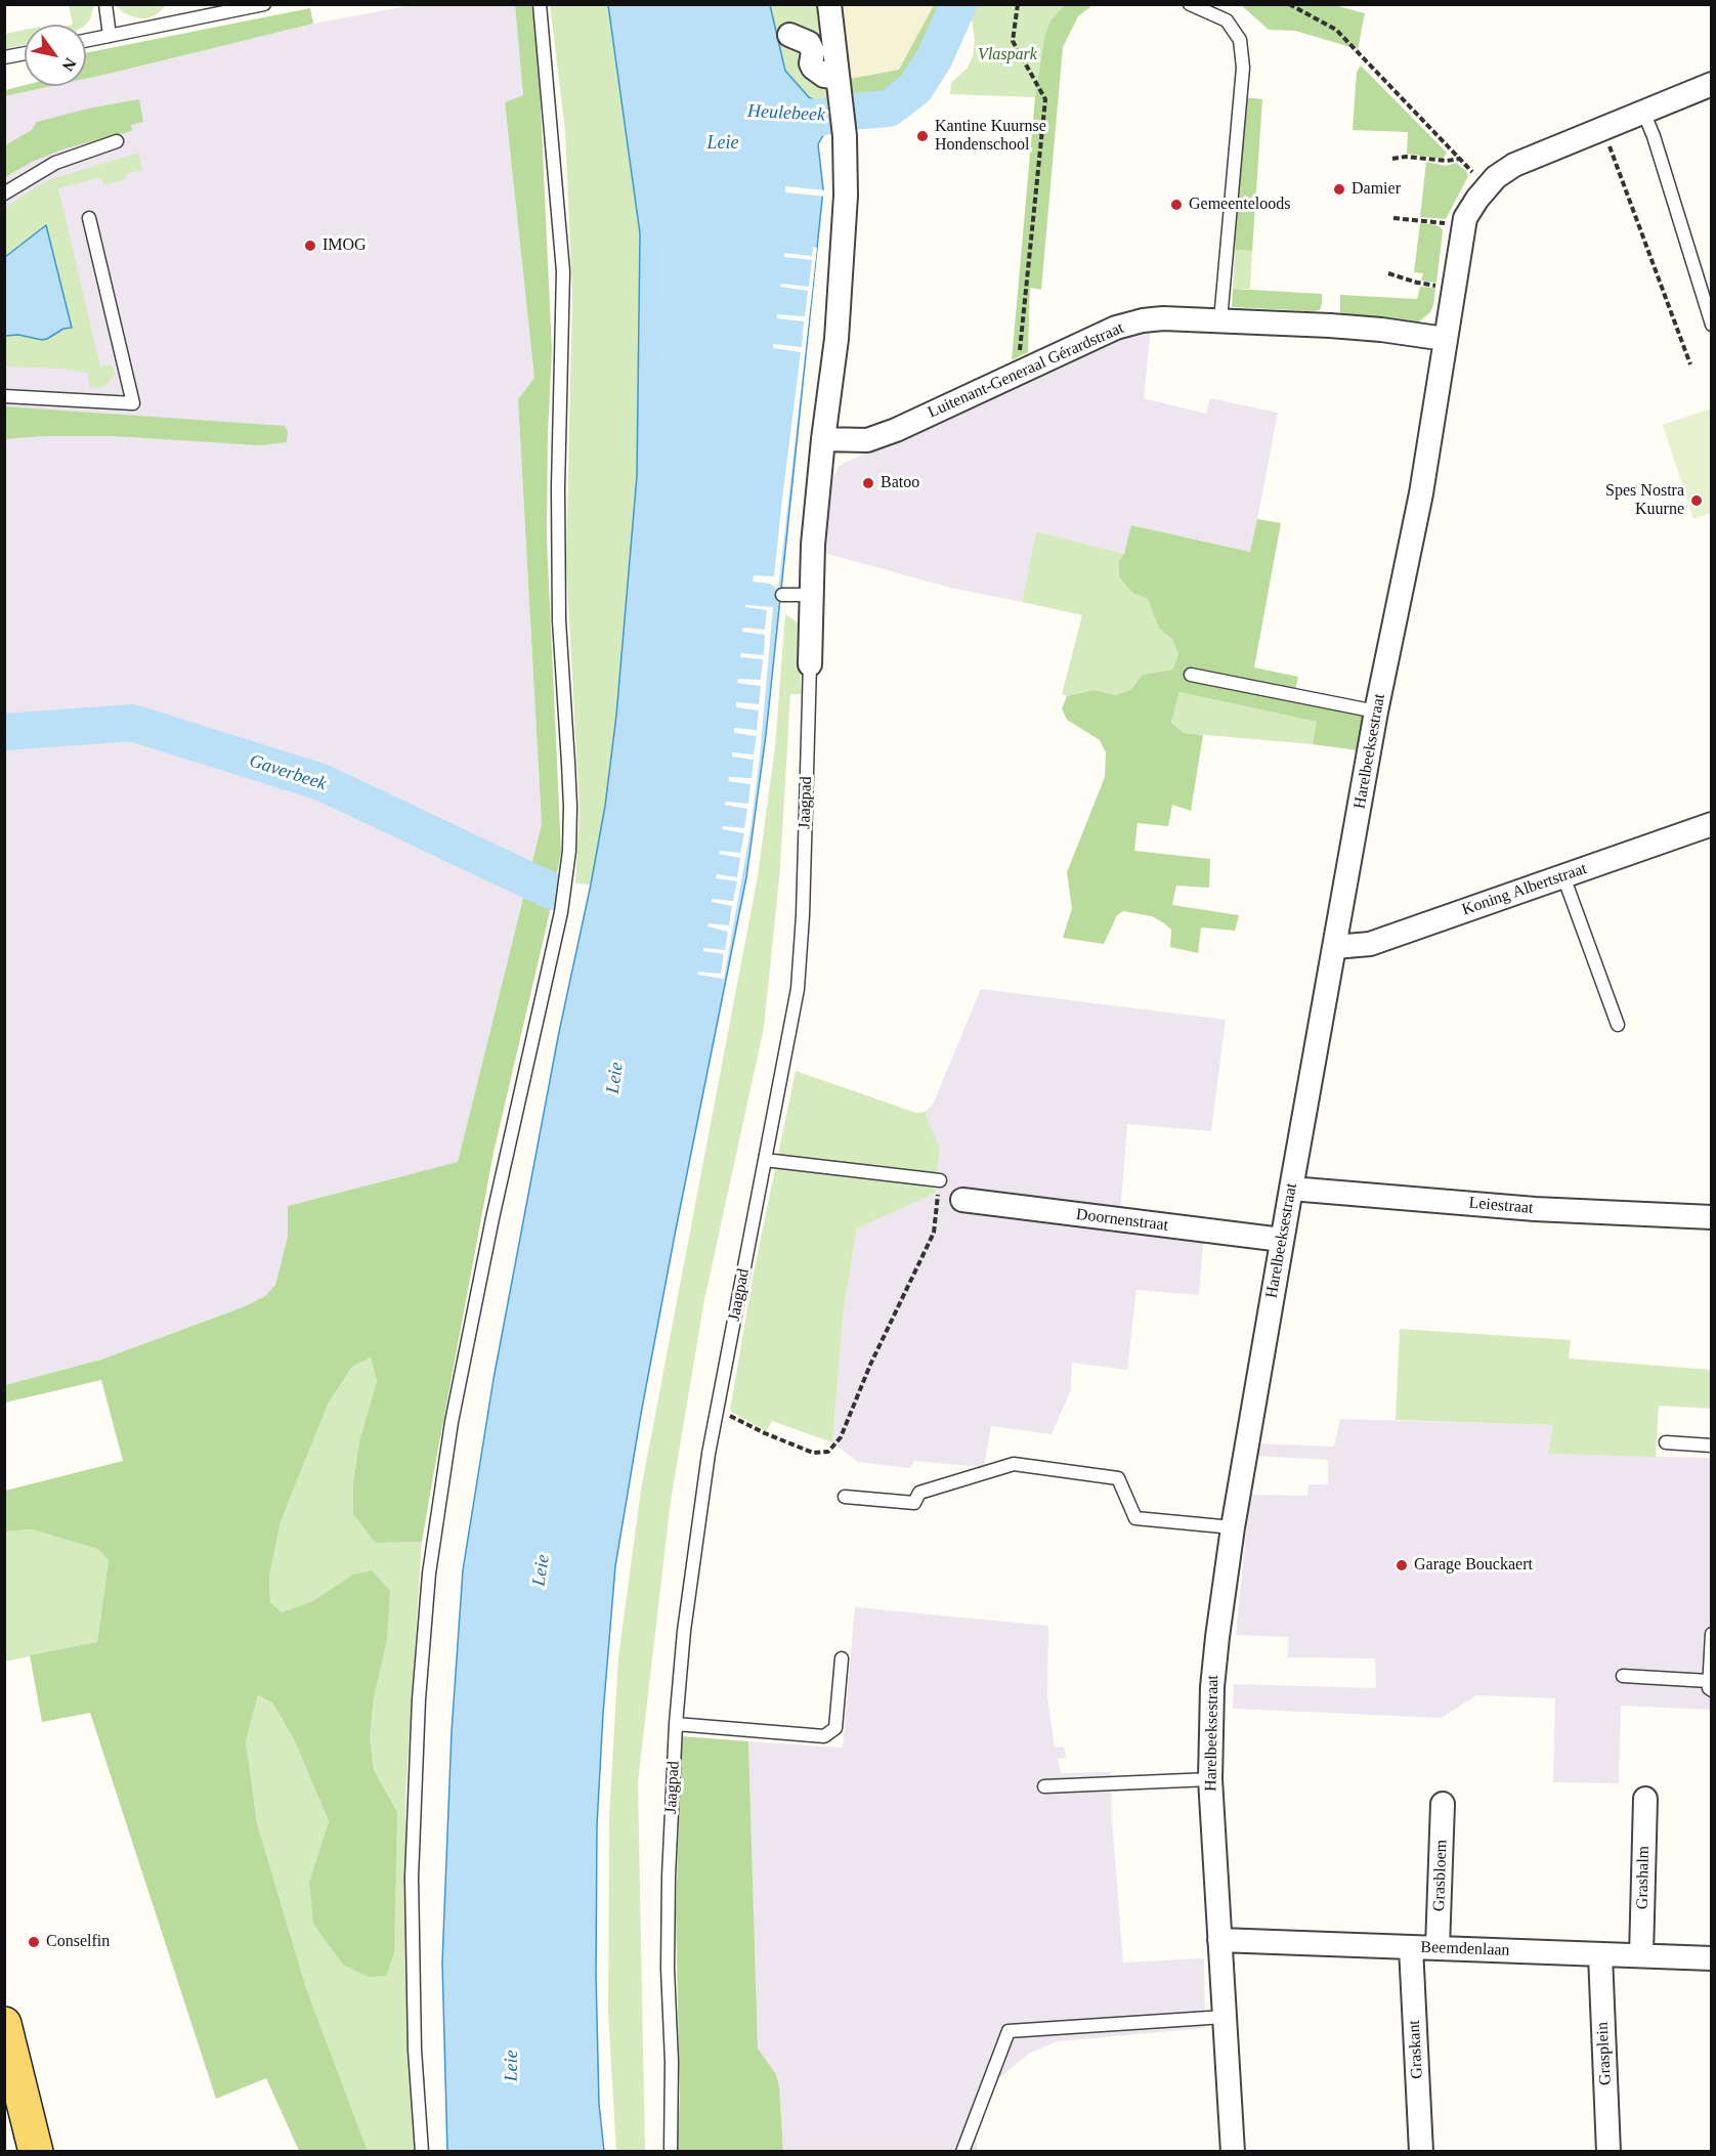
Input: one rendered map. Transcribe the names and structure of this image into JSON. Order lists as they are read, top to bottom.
{
  "streets": {
    "street": [
      "Luitenant-Generaal Gérardstraat",
      "Harelbeeksestraat",
      "Jaagpad",
      "Koning Albertstraat",
      "Leiestraat",
      "Doornenstraat",
      "Grasbloem",
      "Grashalm",
      "Beemdenlaan",
      "Graskant",
      "Grasplein"
    ]
  },
  "crossings": [
    ["Luitenant-Generaal Gérardstraat", "Harelbeeksestraat"],
    ["Luitenant-Generaal Gérardstraat", "Jaagpad"],
    ["Harelbeeksestraat", "Koning Albertstraat"],
    ["Harelbeeksestraat", "Leiestraat"],
    ["Harelbeeksestraat", "Doornenstraat"],
    ["Harelbeeksestraat", "Beemdenlaan"],
    ["Grasbloem", "Beemdenlaan"],
    ["Grashalm", "Beemdenlaan"],
    ["Beemdenlaan", "Graskant"],
    ["Beemdenlaan", "Grasplein"]
  ],
  "water": ["Heulebeek", "Leie", "Gaverbeek"],
  "parks": ["Vlaspark"],
  "places": [
    "Kantine Kuurnse Hondenschool",
    "Damier",
    "Gemeenteloods",
    "IMOG",
    "Batoo",
    "Spes Nostra Kuurne",
    "Garage Bouckaert",
    "Conselfin"
  ],
  "north": "bottom right"
}
